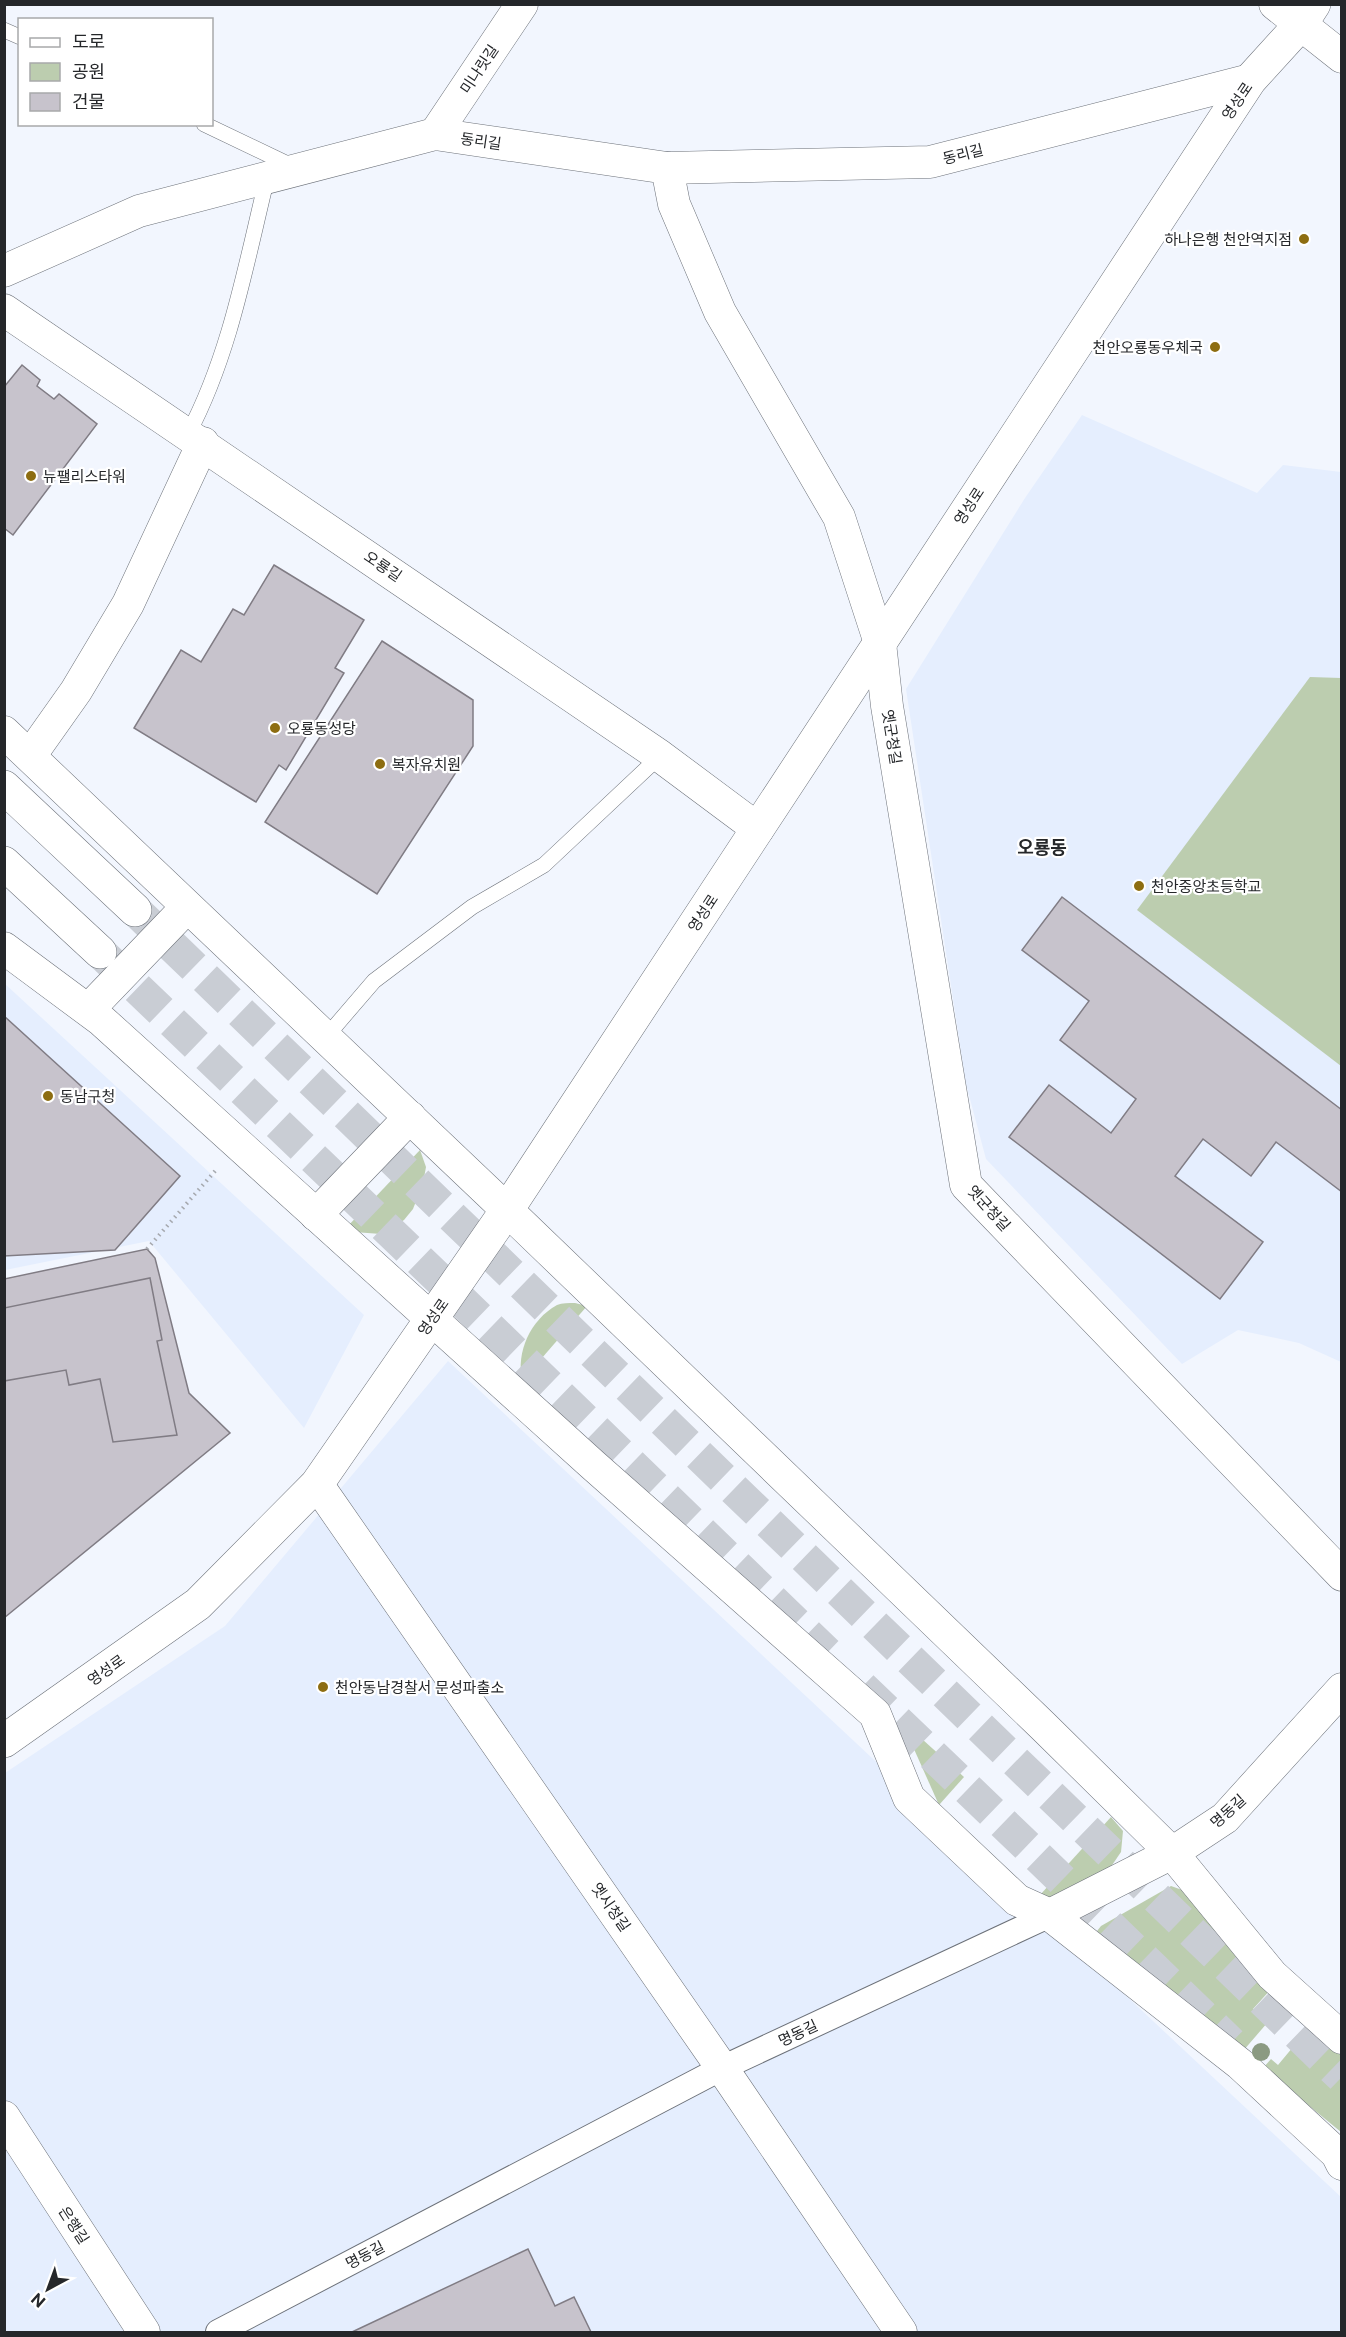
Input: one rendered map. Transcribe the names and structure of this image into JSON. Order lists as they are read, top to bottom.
{
  "streets": {
    "street": [
      "미나릿길",
      "영성로",
      "동리길",
      "오룡길",
      "옛군청길",
      "명동길",
      "옛시청길",
      "은행길"
    ]
  },
  "crossings": [
    ["미나릿길", "동리길"],
    ["영성로", "동리길"],
    ["영성로", "오룡길"],
    ["영성로", "옛군청길"],
    ["영성로", "옛시청길"],
    ["명동길", "옛시청길"]
  ],
  "districts": ["오룡동"],
  "places": [
    "하나은행 천안역지점",
    "천안오룡동우체국",
    "뉴팰리스타워",
    "오룡동성당",
    "복자유치원",
    "천안중앙초등학교",
    "동남구청",
    "천안동남경찰서 문성파출소"
  ],
  "legend": ["도로", "공원", "건물"],
  "north": "bottom left"
}
